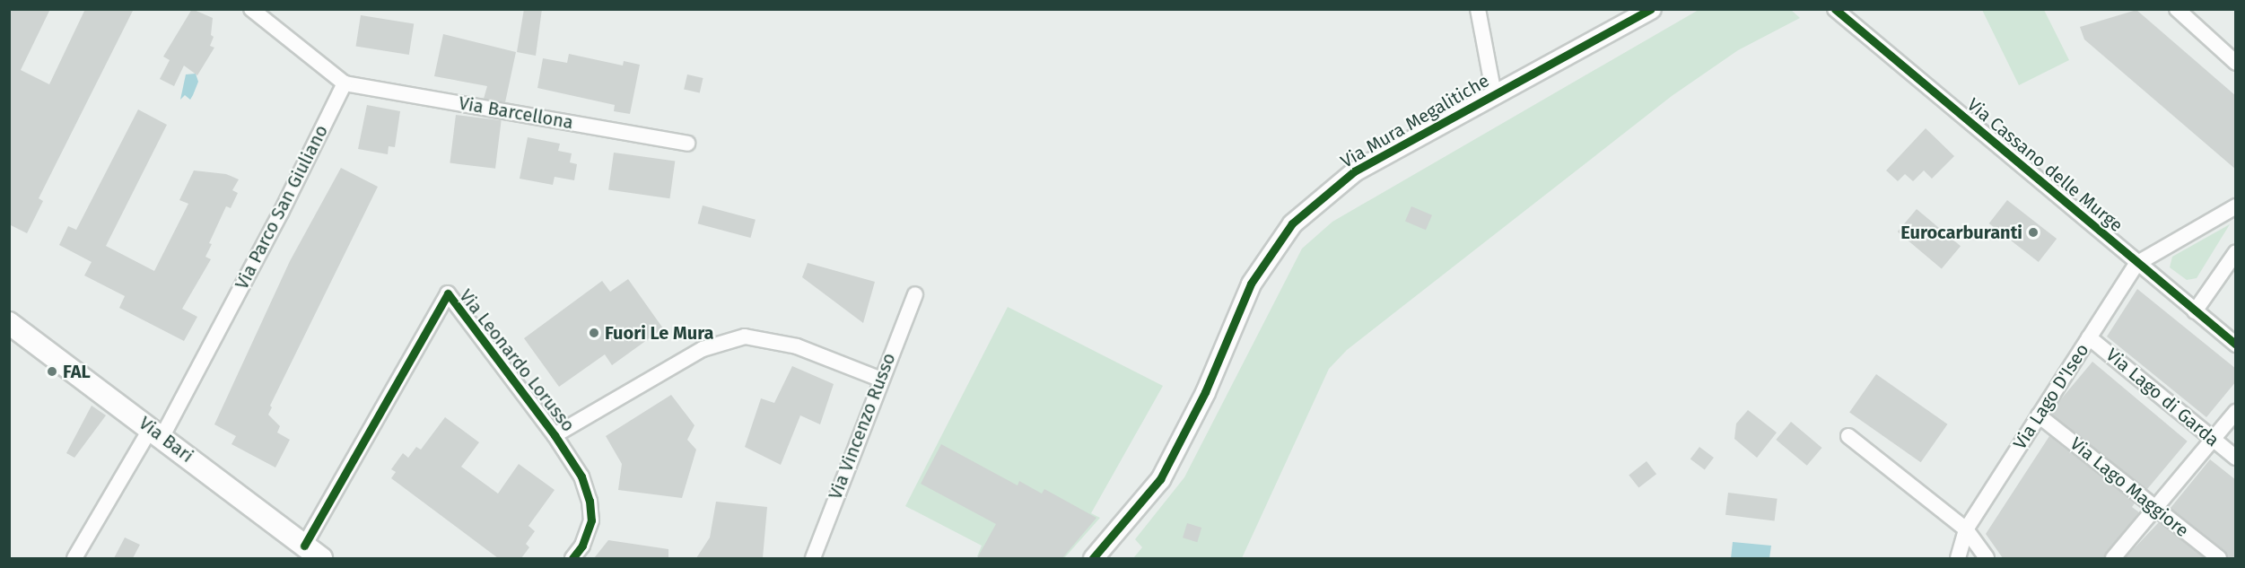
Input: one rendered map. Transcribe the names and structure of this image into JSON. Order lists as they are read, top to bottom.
{
  "streets": {
    "main road": ["Via Bari"],
    "street": [
      "Via Barcellona",
      "Via Mura Megalitiche",
      "Via Cassano delle Murge",
      "Via Parco San Giuliano",
      "Via Leonardo Lorusso",
      "Via Lago D'Iseo",
      "Via Lago di Garda",
      "Via Vincenzo Russo",
      "Via Lago Maggiore"
    ]
  },
  "crossings": [
    ["Via Barcellona", "Via Parco San Giuliano"],
    ["Via Cassano delle Murge", "Via Lago D'Iseo"],
    ["Via Parco San Giuliano", "Via Bari"],
    ["Via Leonardo Lorusso", "Via Bari"],
    ["Via Lago D'Iseo", "Via Lago di Garda"],
    ["Via Lago D'Iseo", "Via Lago Maggiore"]
  ],
  "places": ["Eurocarburanti", "Fuori Le Mura", "FAL"]
}
